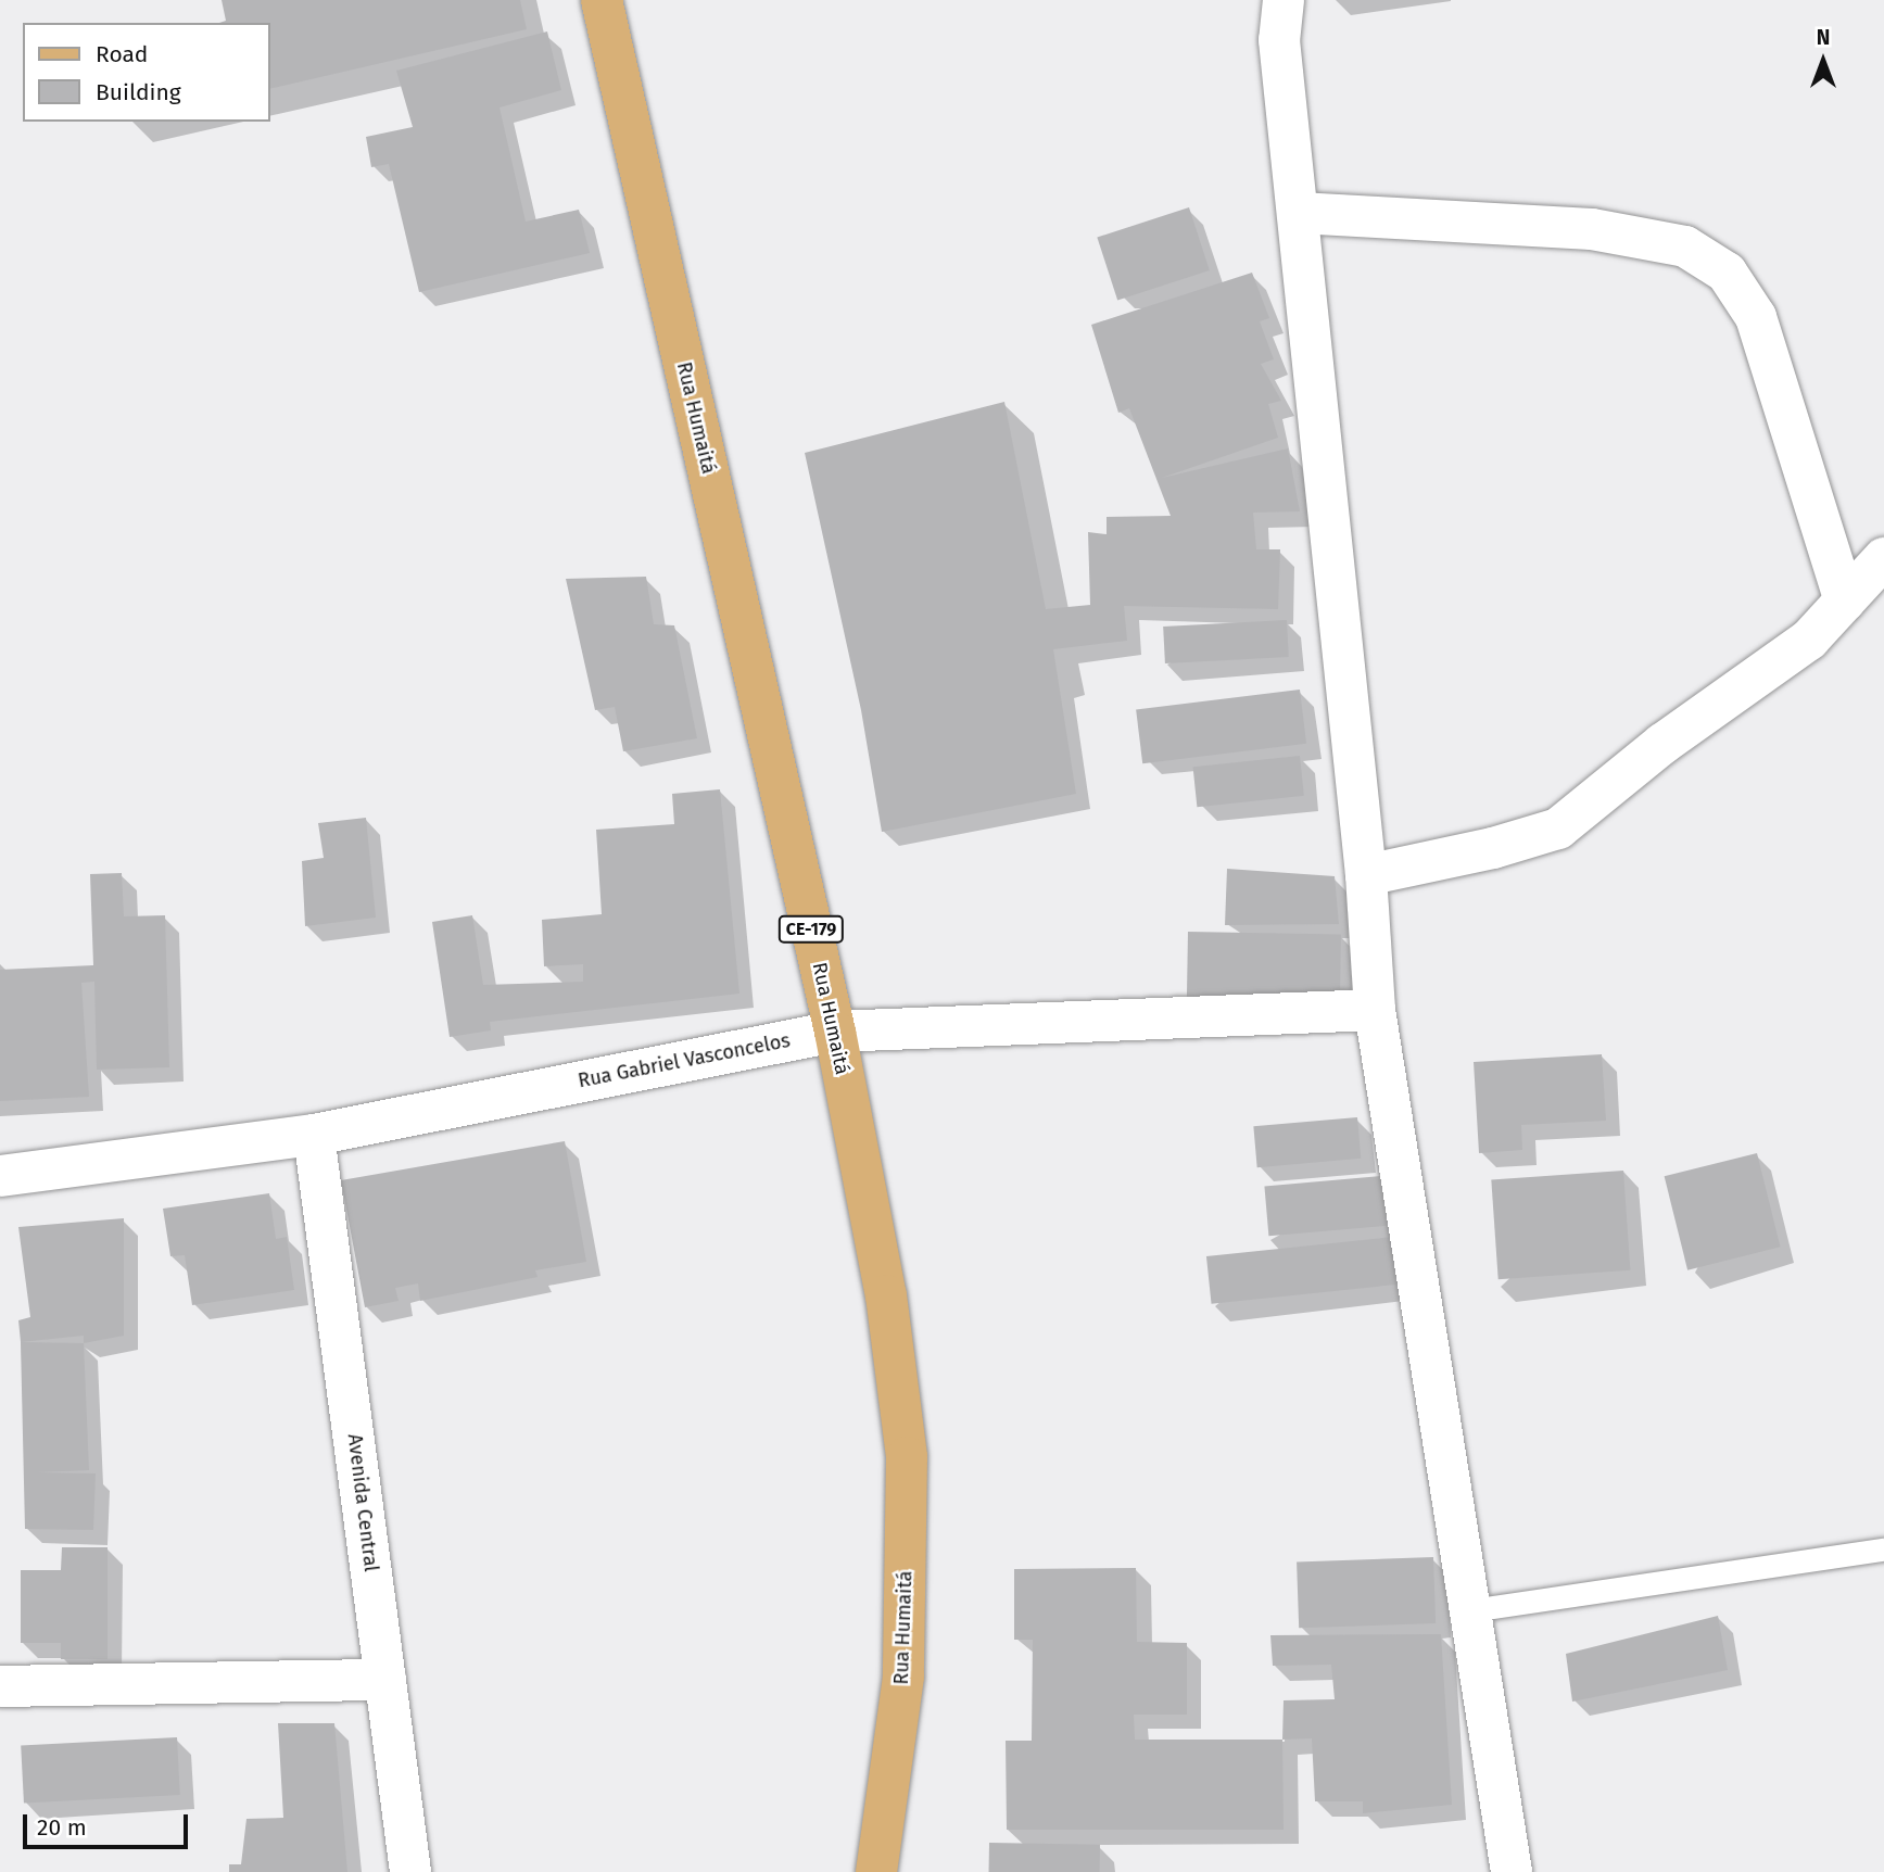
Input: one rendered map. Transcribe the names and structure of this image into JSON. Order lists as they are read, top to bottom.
{
  "streets": {
    "main road": ["Rua Humaitá", "CE-179"],
    "street": ["Rua Gabriel Vasconcelos", "Avenida Central"]
  },
  "crossings": [
    ["Rua Humaitá", "Rua Gabriel Vasconcelos"],
    ["Rua Gabriel Vasconcelos", "Avenida Central"]
  ],
  "legend": ["Road", "Building"],
  "scale_bar": "20 m",
  "north": "top"
}
